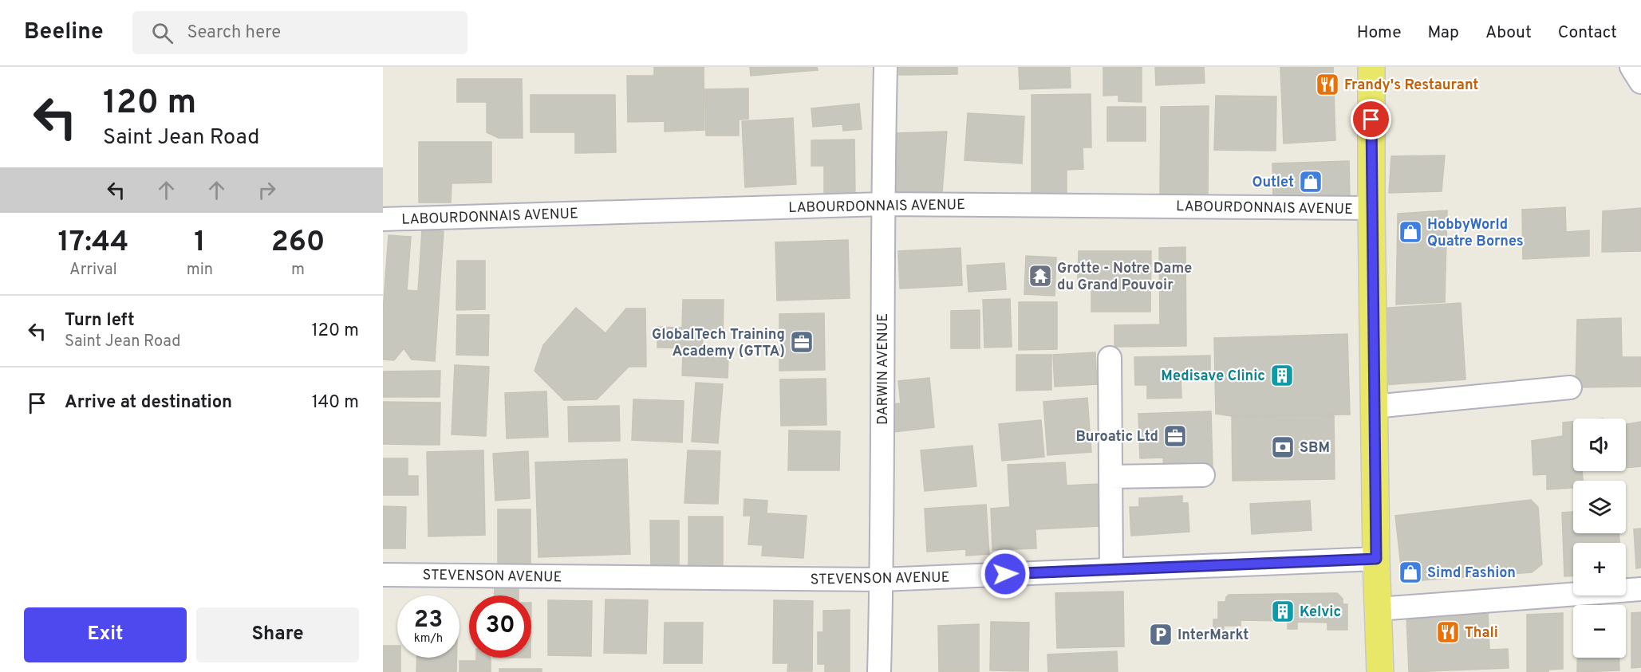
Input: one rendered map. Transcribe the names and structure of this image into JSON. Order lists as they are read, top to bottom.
{
  "streets": {
    "street": ["LABOURDONNAIS AVENUE", "DARWIN AVENUE", "STEVENSON AVENUE"]
  },
  "crossings": [
    ["LABOURDONNAIS AVENUE", "DARWIN AVENUE"],
    ["DARWIN AVENUE", "STEVENSON AVENUE"]
  ],
  "places": {
    "restaurant": ["Frandy's Restaurant", "Thali"],
    "shop": ["Outlet", "HobbyWorld Quatre Bornes", "Simd Fashion"],
    "temple": ["Grotte - Notre Dame du Grand Pouvoir"],
    "office": ["GlobalTech Training Academy (GTTA)", "Buroatic Ltd"],
    "building": ["Medisave Clinic", "Kelvic"],
    "bank": ["SBM"],
    "parking": ["InterMarkt"]
  },
  "page": {
    "header": "Beeline",
    "search": "Search here",
    "nav": [
      "Home",
      "Map",
      "About",
      "Contact"
    ],
    "turn": ["120 m", "Saint Jean Road"],
    "eta": [
      "17:44",
      "Arrival",
      "1",
      "min",
      "260",
      "m"
    ],
    "list": [
      {
        "name": "Turn left",
        "note": "Saint Jean Road",
        "value": "120 m"
      },
      {
        "name": "Arrive at destination",
        "value": "140 m"
      }
    ],
    "map_buttons": ["+", "−"],
    "speed": "23 km/h",
    "limit": "30",
    "buttons": ["Exit", "Share"]
  }
}
